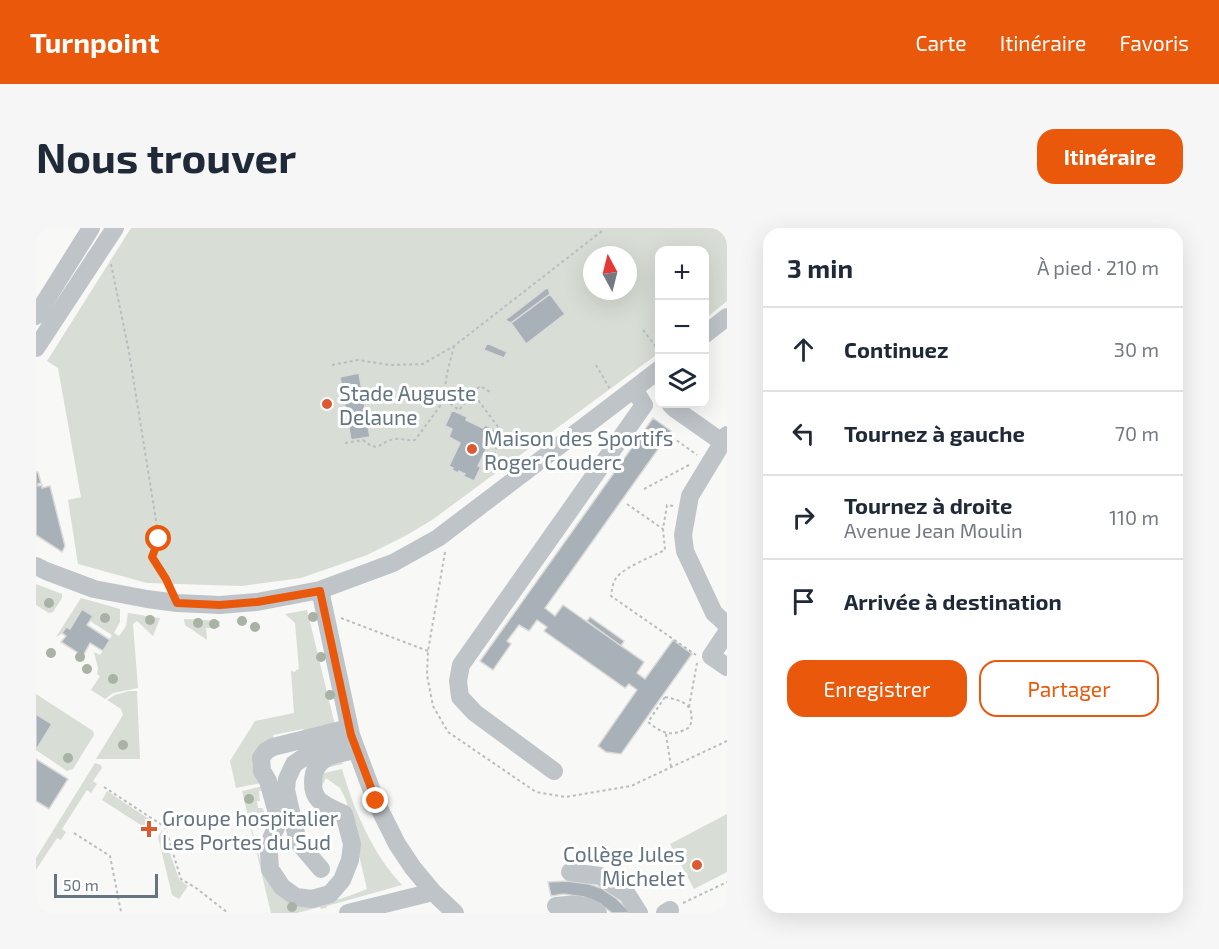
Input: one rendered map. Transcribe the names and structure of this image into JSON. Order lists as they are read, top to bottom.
{
  "places": {
    "other": ["Stade Auguste Delaune", "Maison des Sportifs Roger Couderc", "Collège Jules Michelet"],
    "health": ["Groupe hospitalier Les Portes du Sud"]
  },
  "scale_bar": "50 m",
  "north": "top",
  "page": {
    "header": "Turnpoint",
    "nav": ["Carte", "Itinéraire", "Favoris"],
    "buttons": [
      "Itinéraire",
      ["Enregistrer", "Partager"]
    ],
    "title": "Nous trouver",
    "heading": ["3 min", "À pied · 210 m"],
    "map_buttons": ["+", "−"],
    "list": [
      ["Continuez", "30 m"],
      ["Tournez à gauche", "70 m"],
      ["Tournez à droite", "Avenue Jean Moulin", "110 m"],
      "Arrivée à destination"
    ],
    "scale": "50 m"
  }
}
